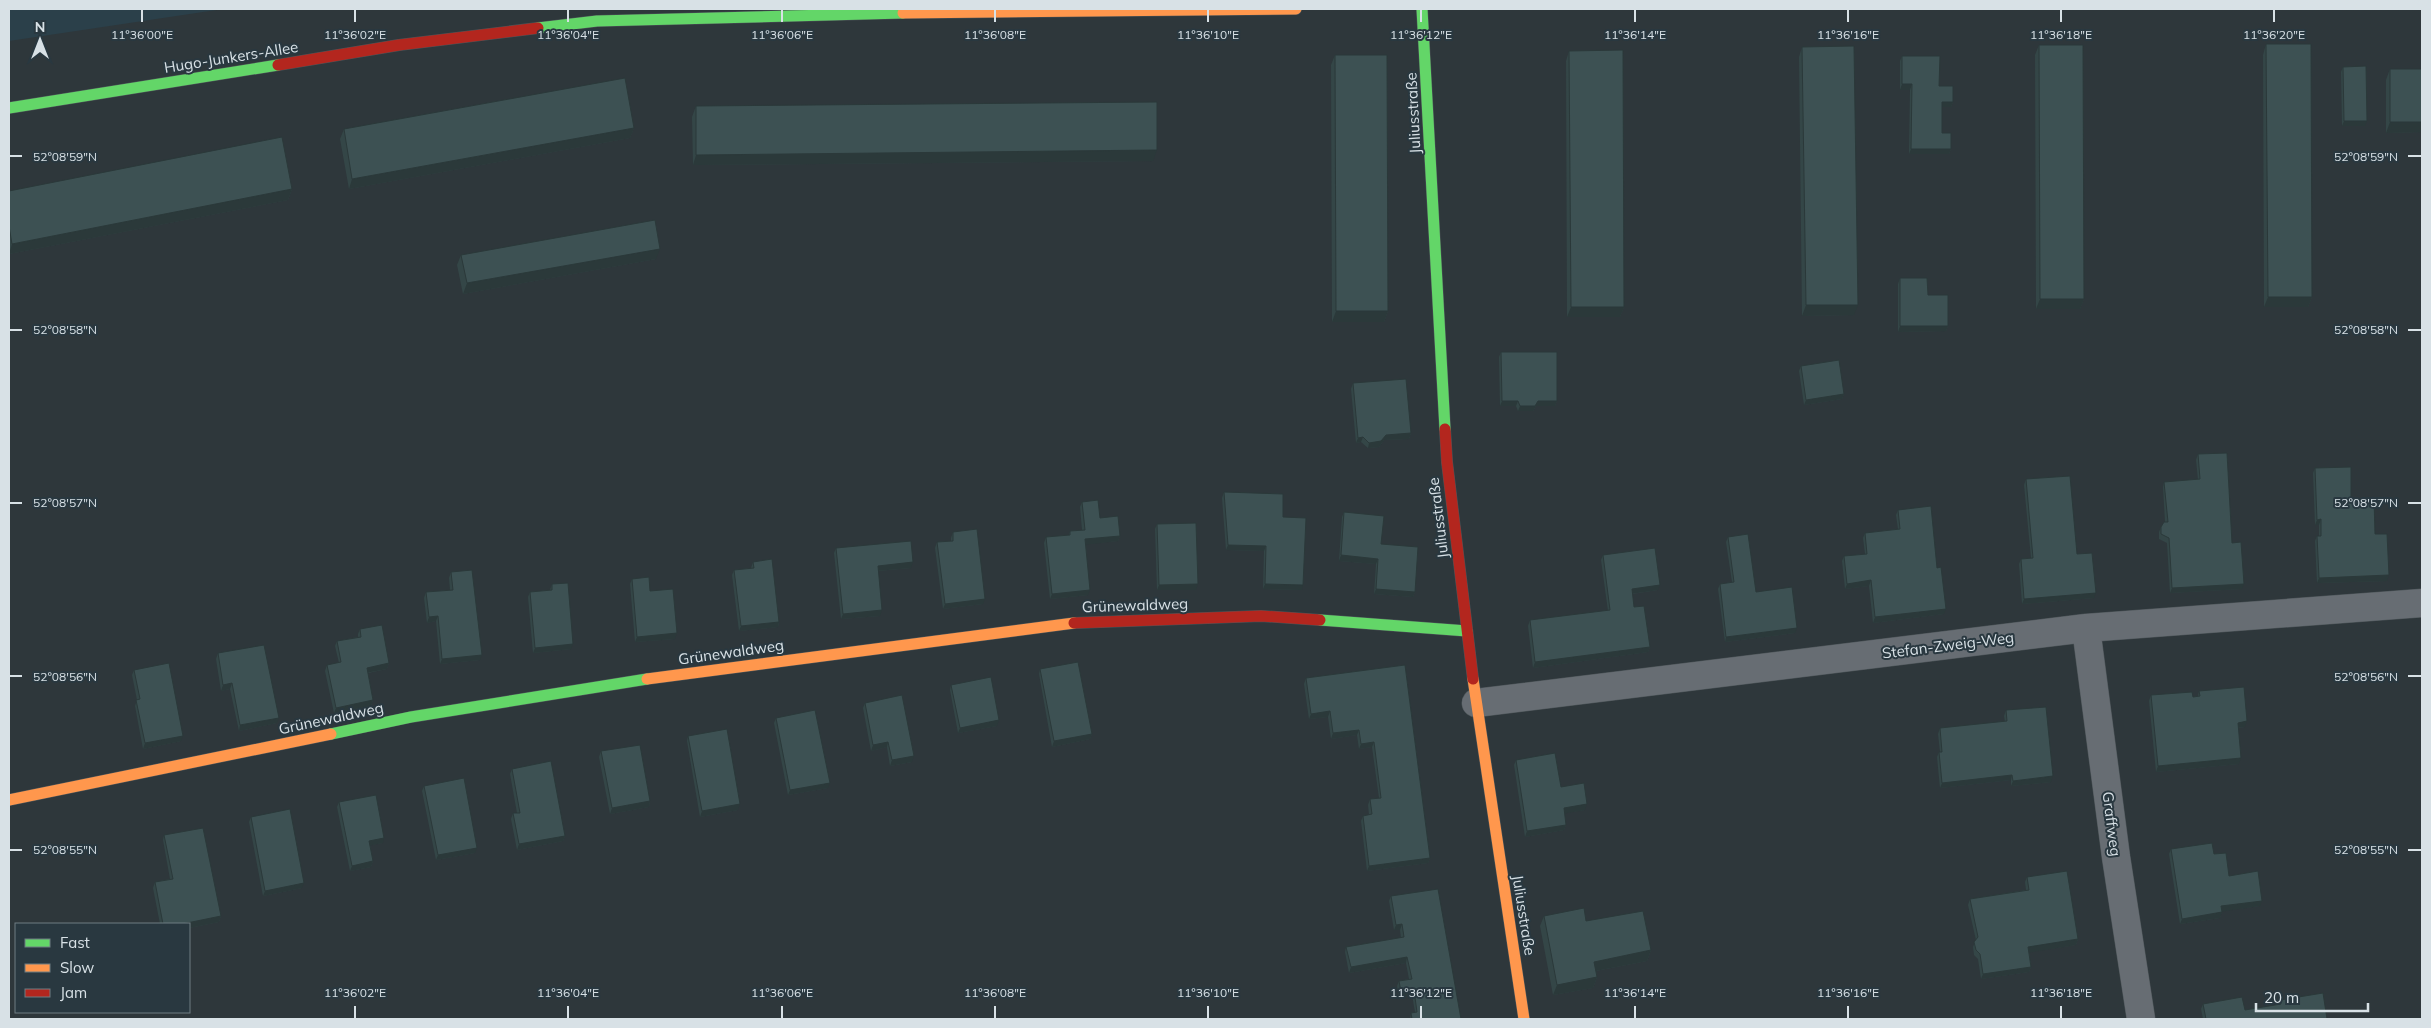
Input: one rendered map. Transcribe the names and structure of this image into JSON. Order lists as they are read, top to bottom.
{
  "streets": {
    "street": [
      "Hugo-Junkers-Allee",
      "Juliusstraße",
      "Grünewaldweg",
      "Stefan-Zweig-Weg",
      "Graffweg"
    ]
  },
  "crossings": [
    ["Juliusstraße", "Grünewaldweg"],
    ["Juliusstraße", "Stefan-Zweig-Weg"],
    ["Stefan-Zweig-Weg", "Graffweg"]
  ],
  "legend": ["Fast", "Slow", "Jam"],
  "scale_bar": "20 m",
  "north": "top",
  "coordinates": [
    "11°36'00\"E",
    "11°36'02\"E",
    "11°36'04\"E",
    "11°36'06\"E",
    "11°36'08\"E",
    "11°36'10\"E",
    "11°36'12\"E",
    "11°36'14\"E",
    "11°36'16\"E",
    "11°36'18\"E",
    "11°36'20\"E",
    "52°08'59\"N",
    "52°08'58\"N",
    "52°08'57\"N",
    "52°08'56\"N",
    "52°08'55\"N"
  ]
}
